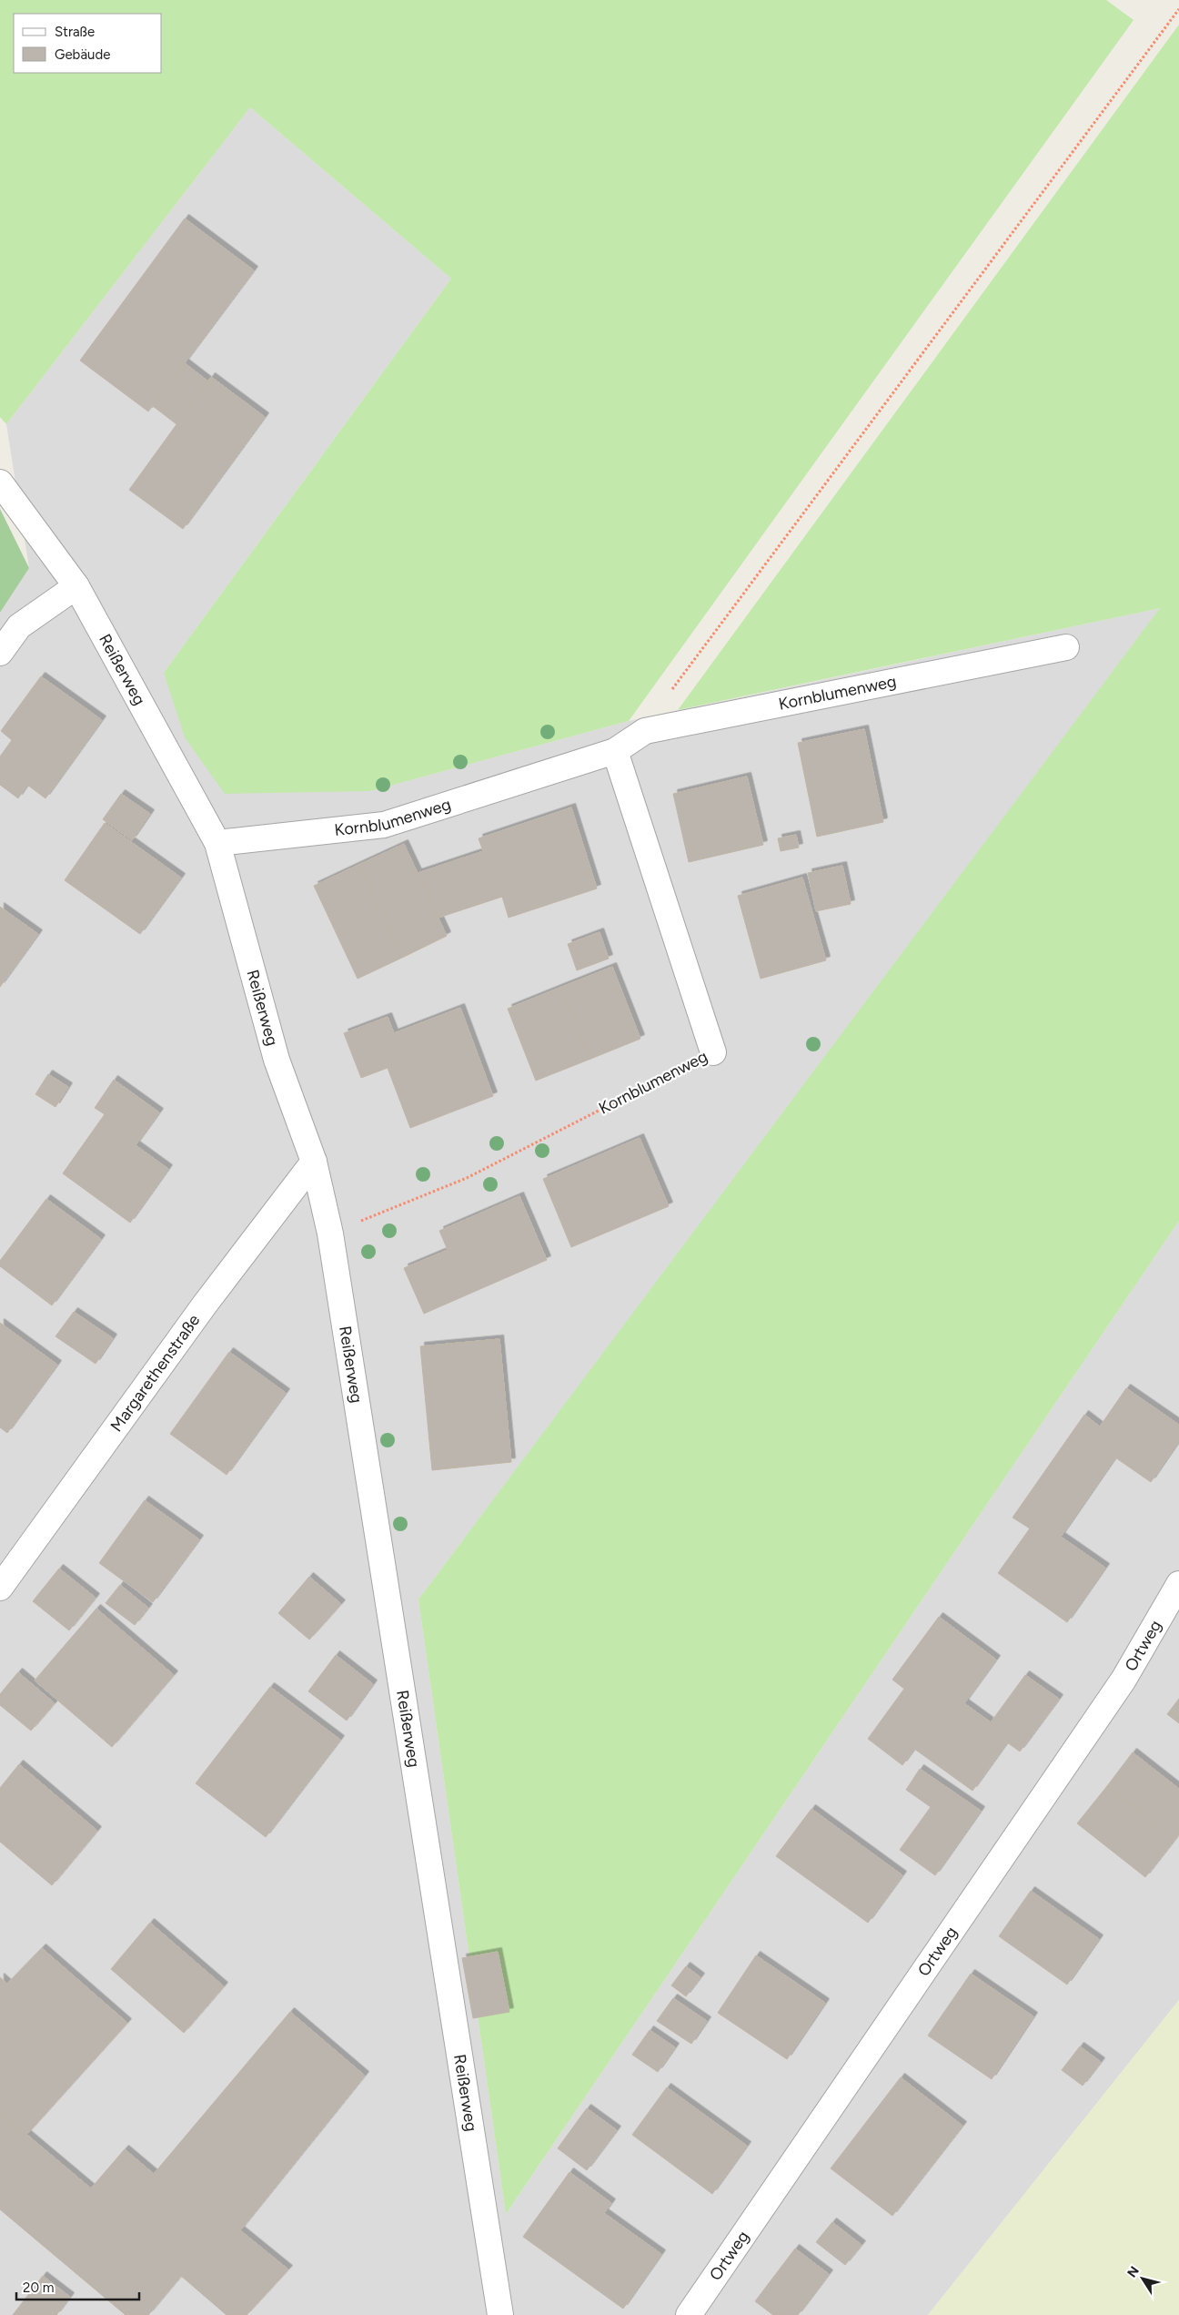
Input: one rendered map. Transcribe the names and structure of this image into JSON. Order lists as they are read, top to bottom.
{
  "streets": {
    "street": [
      "Reißerweg",
      "Kornblumenweg",
      "Margarethenstraße",
      "Ortweg"
    ]
  },
  "crossings": [
    ["Reißerweg", "Kornblumenweg"],
    ["Reißerweg", "Margarethenstraße"]
  ],
  "legend": ["Straße", "Gebäude"],
  "scale_bar": "20 m",
  "north": "top left"
}
